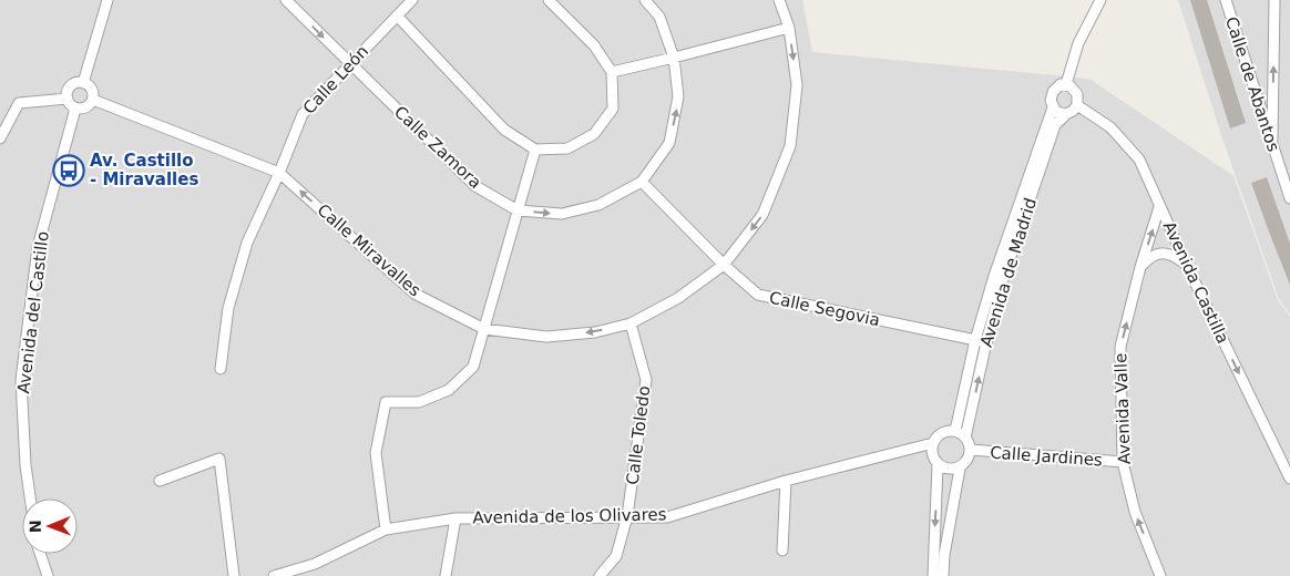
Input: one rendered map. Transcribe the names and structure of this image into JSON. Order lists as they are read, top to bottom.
{
  "streets": {
    "street": [
      "Calle León",
      "Calle de Abantos",
      "Calle Zamora",
      "Calle Miravalles",
      "Avenida de Madrid",
      "Avenida Castilla",
      "Calle Segovia",
      "Avenida del Castillo",
      "Avenida Valle",
      "Calle Toledo",
      "Calle Jardines",
      "Avenida de los Olivares"
    ]
  },
  "crossings": [
    ["Calle León", "Calle Zamora"],
    ["Calle León", "Calle Miravalles"],
    ["Calle Zamora", "Calle Segovia"],
    ["Calle Miravalles", "Calle Segovia"],
    ["Calle Miravalles", "Avenida del Castillo"],
    ["Calle Miravalles", "Calle Toledo"],
    ["Avenida de Madrid", "Avenida Castilla"],
    ["Avenida de Madrid", "Calle Segovia"],
    ["Avenida de Madrid", "Calle Jardines"],
    ["Avenida de Madrid", "Avenida de los Olivares"],
    ["Avenida Castilla", "Avenida Valle"],
    ["Avenida Valle", "Calle Jardines"],
    ["Calle Toledo", "Avenida de los Olivares"],
    ["Calle Jardines", "Avenida de los Olivares"]
  ],
  "one_way": ["Avenida Castilla", "Avenida Valle"],
  "places": {
    "bus stop": ["Av. Castillo - Miravalles"]
  },
  "north": "left"
}
